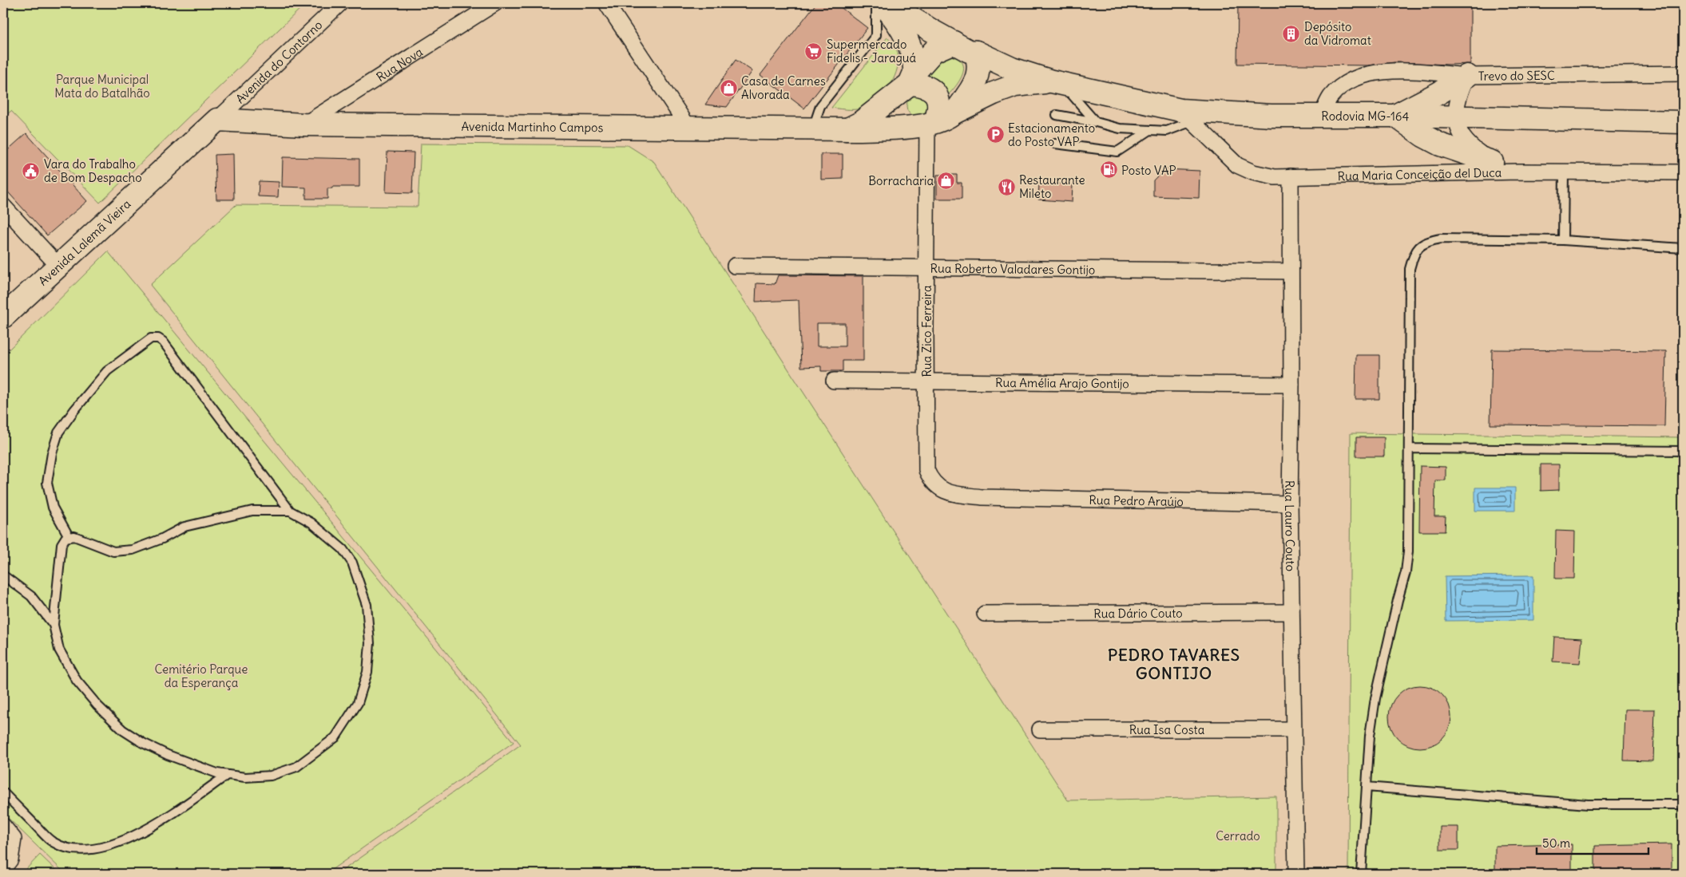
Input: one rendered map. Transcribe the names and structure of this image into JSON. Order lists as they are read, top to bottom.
{
  "streets": {
    "main road": ["Rodovia MG-164", "Avenida Martinho Campos", "Avenida Lalemã Vieira"],
    "street": [
      "Avenida do Contorno",
      "Rua Nova",
      "Trevo do SESC",
      "Rua Maria Conceição del Duca",
      "Rua Roberto Valadares Gontijo",
      "Rua Zico Ferreira",
      "Rua Amélia Arajo Gontijo",
      "Rua Pedro Araújo",
      "Rua Lauro Couto",
      "Rua Dário Couto",
      "Rua Isa Costa"
    ]
  },
  "crossings": [
    ["Avenida do Contorno", "Avenida Martinho Campos"],
    ["Avenida do Contorno", "Avenida Lalemã Vieira"],
    ["Rua Nova", "Avenida Martinho Campos"],
    ["Trevo do SESC", "Rodovia MG-164"],
    ["Rodovia MG-164", "Rua Maria Conceição del Duca"],
    ["Avenida Martinho Campos", "Avenida Lalemã Vieira"],
    ["Avenida Martinho Campos", "Rua Zico Ferreira"],
    ["Rua Maria Conceição del Duca", "Rua Lauro Couto"],
    ["Rua Roberto Valadares Gontijo", "Rua Zico Ferreira"],
    ["Rua Roberto Valadares Gontijo", "Rua Lauro Couto"],
    ["Rua Zico Ferreira", "Rua Amélia Arajo Gontijo"],
    ["Rua Zico Ferreira", "Rua Pedro Araújo"],
    ["Rua Amélia Arajo Gontijo", "Rua Lauro Couto"],
    ["Rua Pedro Araújo", "Rua Lauro Couto"],
    ["Rua Lauro Couto", "Rua Dário Couto"],
    ["Rua Lauro Couto", "Rua Isa Costa"]
  ],
  "districts": ["PEDRO TAVARES GONTIJO"],
  "parks": ["Parque Municipal Mata do Batalhão", "Cemitério Parque da Esperança", "Cerrado"],
  "places": {
    "building": ["Depósito da Vidromat"],
    "supermarket": ["Supermercado Fidelis - Jaraguá"],
    "shop": ["Casa de Carnes Alvorada", "Borracharia"],
    "parking": ["Estacionamento do Posto VAP"],
    "fuel station": ["Posto VAP"],
    "public building": ["Vara do Trabalho de Bom Despacho"],
    "restaurant": ["Restaurante Mileto"]
  },
  "scale_bar": "50 m"
}
